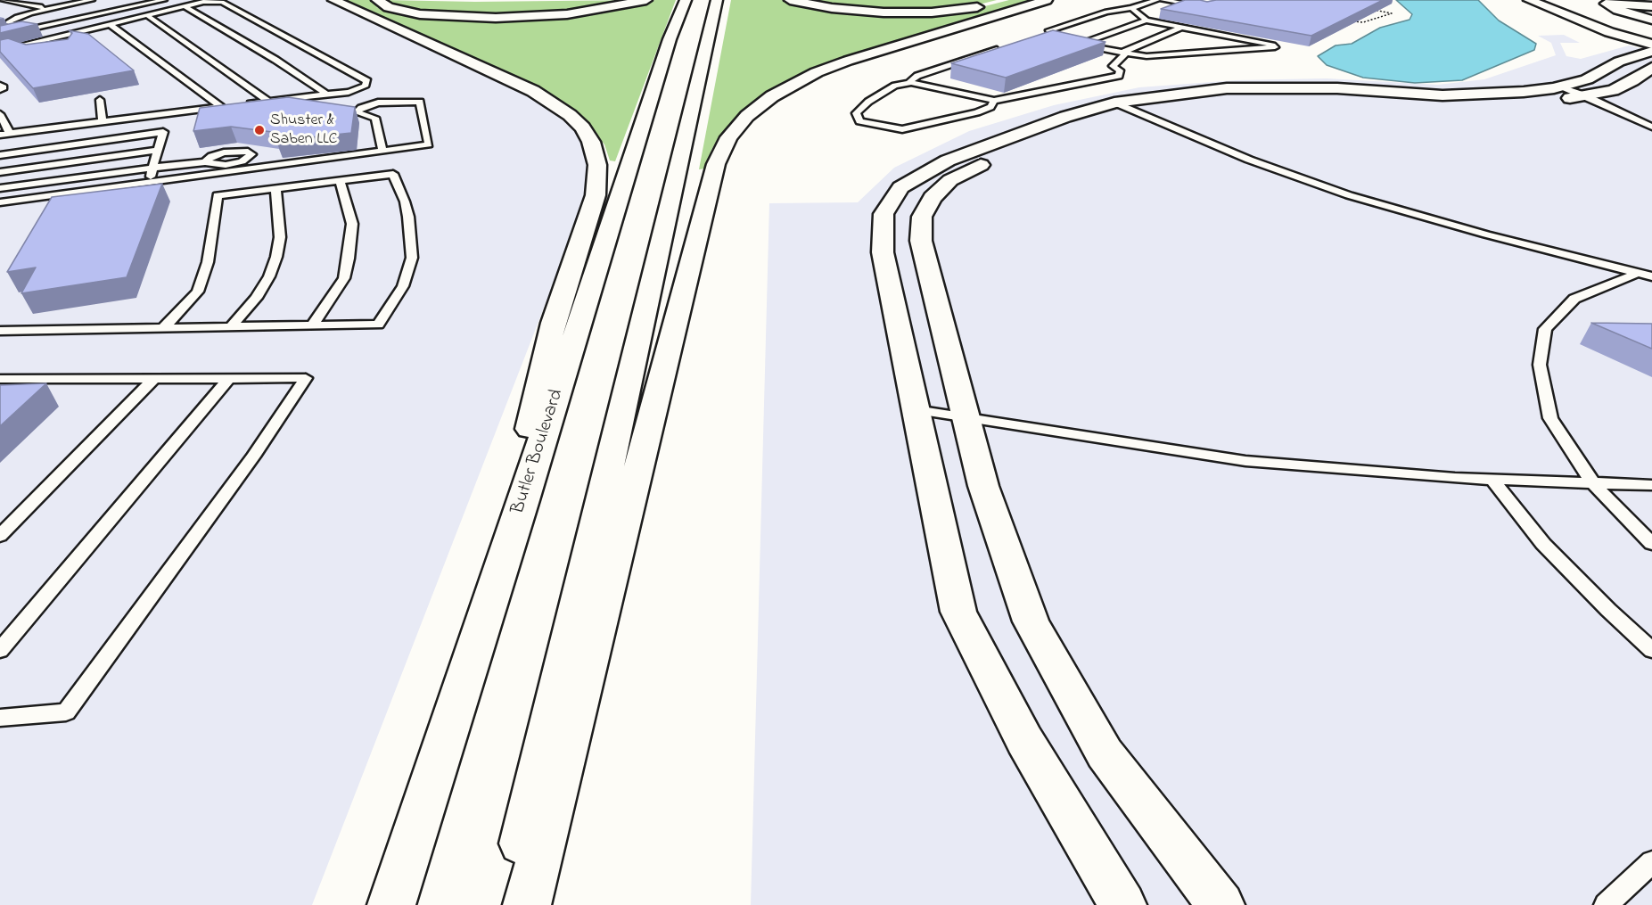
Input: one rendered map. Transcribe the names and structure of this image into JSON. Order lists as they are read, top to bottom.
{
  "streets": {
    "main road": ["Butler Boulevard"]
  },
  "places": ["Shuster & Saben LLC"]
}
